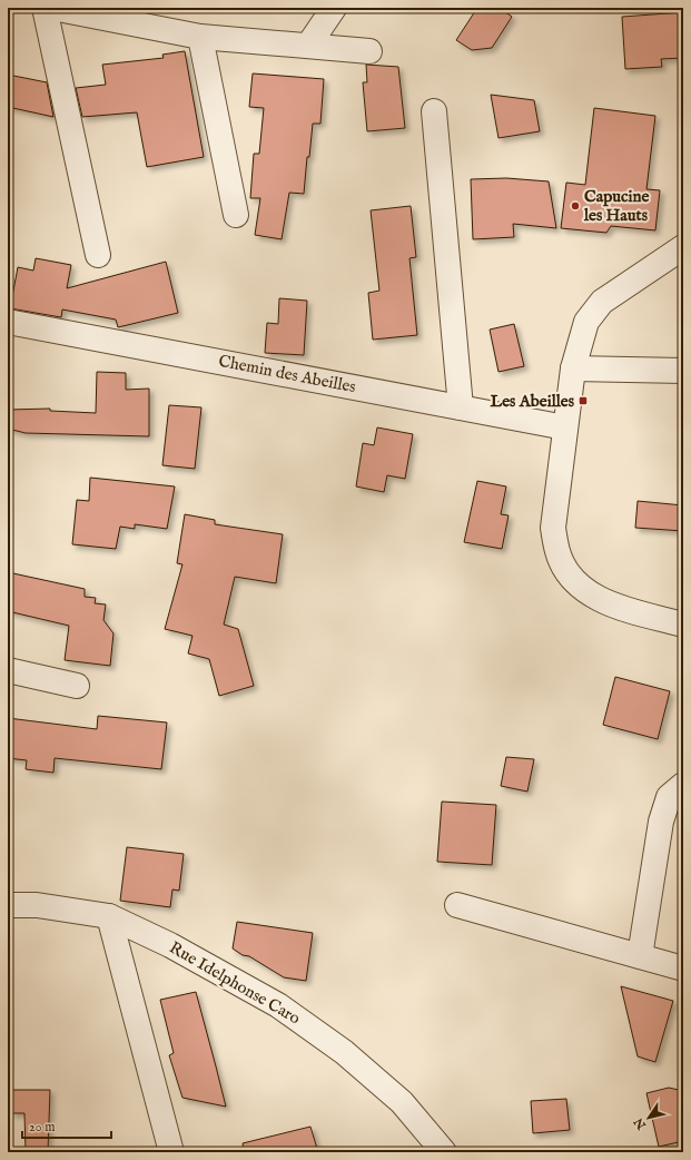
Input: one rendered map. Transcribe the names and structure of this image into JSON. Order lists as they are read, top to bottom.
{
  "streets": {
    "street": ["Chemin des Abeilles", "Rue Idelphonse Caro"]
  },
  "places": {
    "other": ["Capucine les Hauts"],
    "transit": ["Les Abeilles"]
  },
  "scale_bar": "20 m",
  "north": "bottom left"
}
